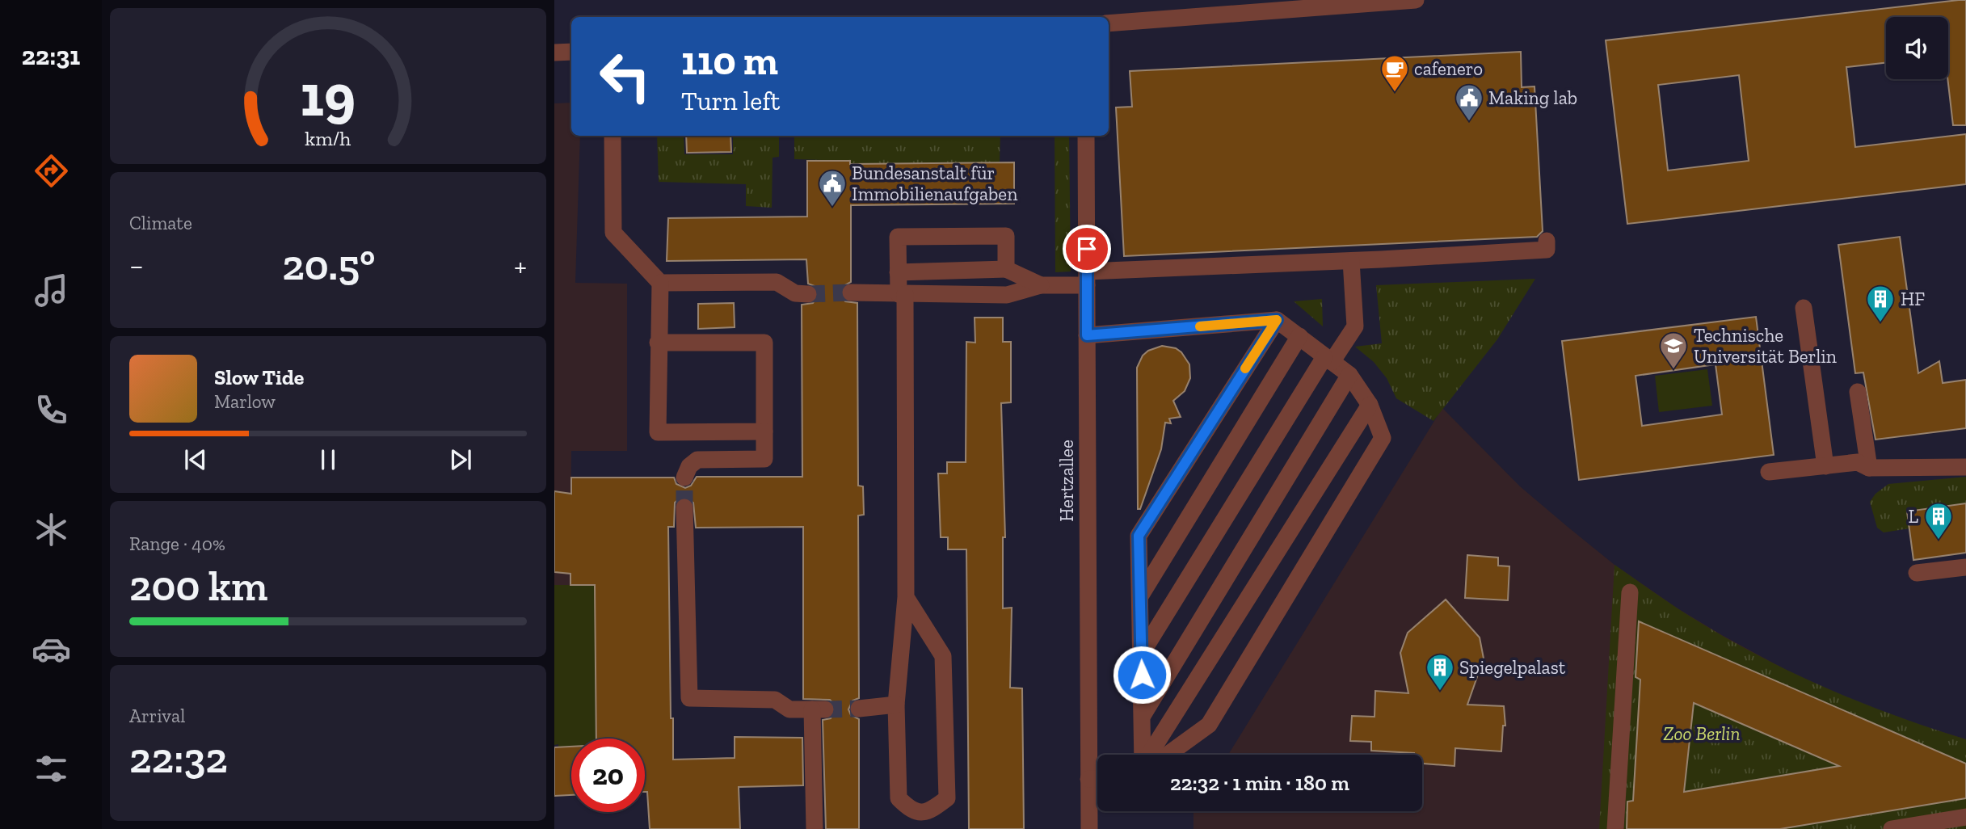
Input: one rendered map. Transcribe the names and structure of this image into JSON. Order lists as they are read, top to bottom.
{
  "streets": {
    "street": ["Hertzallee"]
  },
  "parks": ["Zoo Berlin"],
  "places": {
    "cafe": ["cafenero"],
    "public building": ["Making lab", "Bundesanstalt für Immobilienaufgaben"],
    "building": ["HF", "L", "Spiegelpalast"],
    "school or university": ["Technische Universität Berlin"]
  },
  "page": {
    "tabs": "22:31",
    "turn": ["110 m", "Turn left"],
    "tile": [
      "Climate",
      ["Range · 40%", "200 km"],
      ["Arrival", "22:32"]
    ],
    "heat": ["−", "20.5°", "+"],
    "song": ["Slow Tide", "Marlow"],
    "limit": "20",
    "trip": "22:32 · 1 min · 180 m",
    "gauge": ["19", "km/h"]
  }
}
